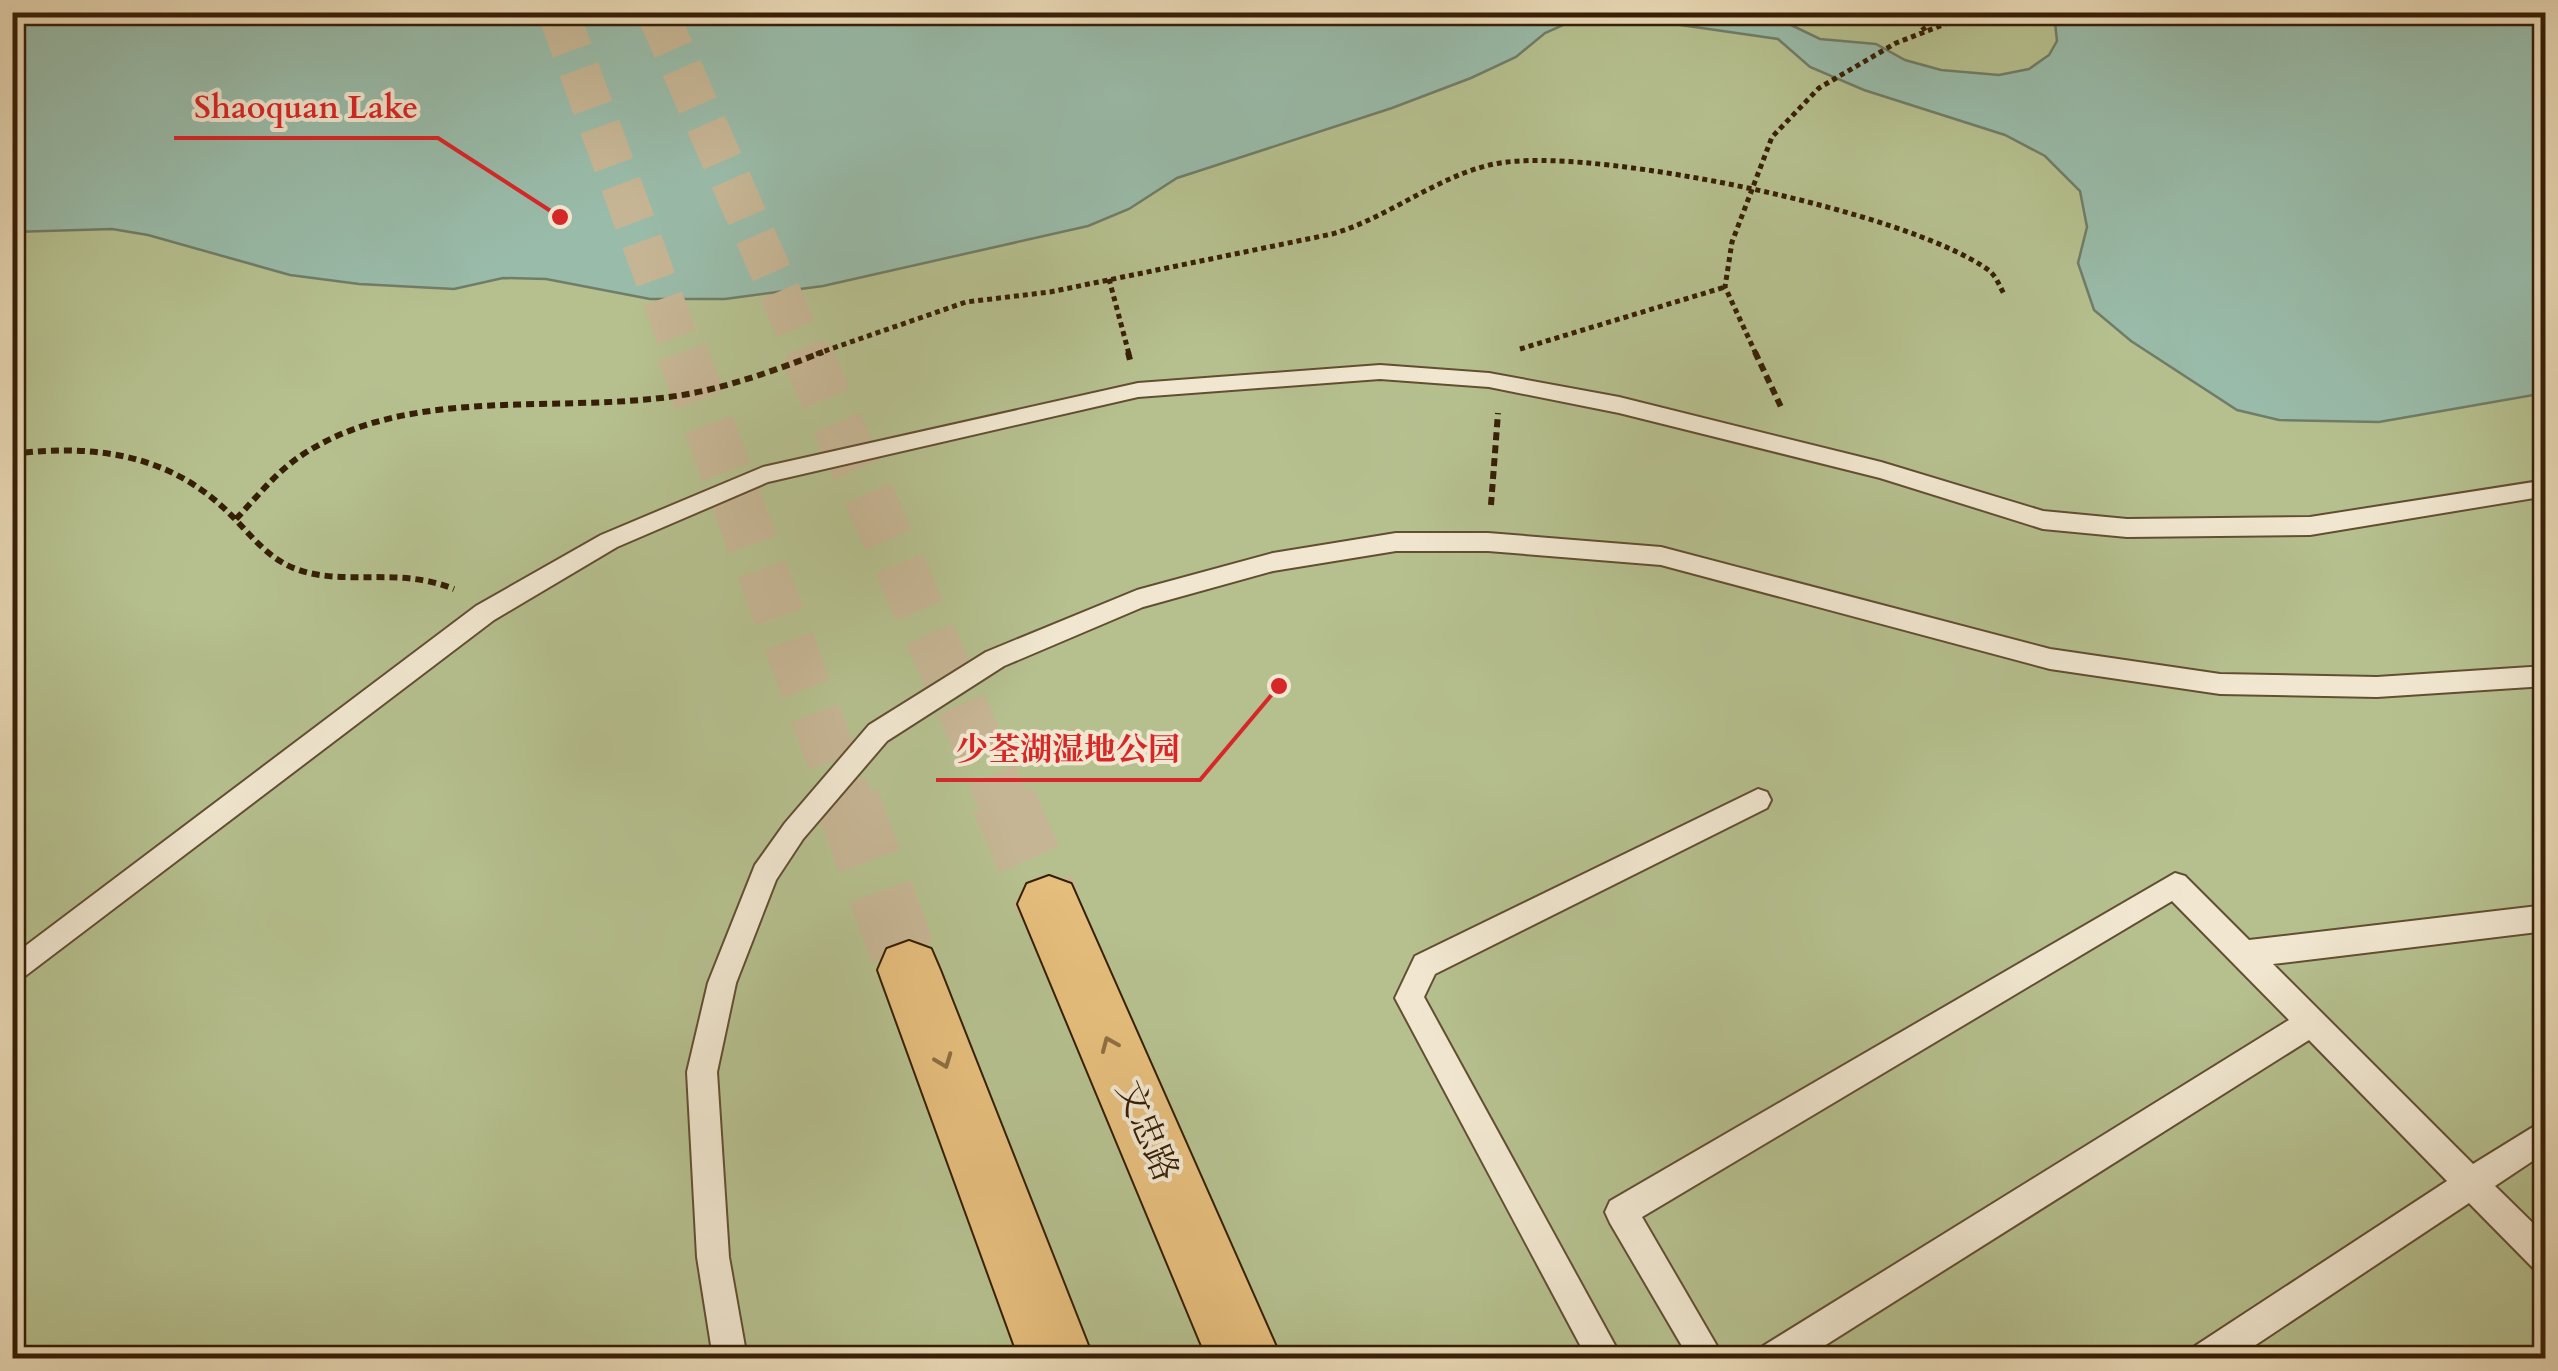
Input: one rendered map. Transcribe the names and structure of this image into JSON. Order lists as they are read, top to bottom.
{
  "streets": {
    "highway": ["文忠路"]
  },
  "places": ["Shaoquan Lake", "少荃湖湿地公园"]
}
